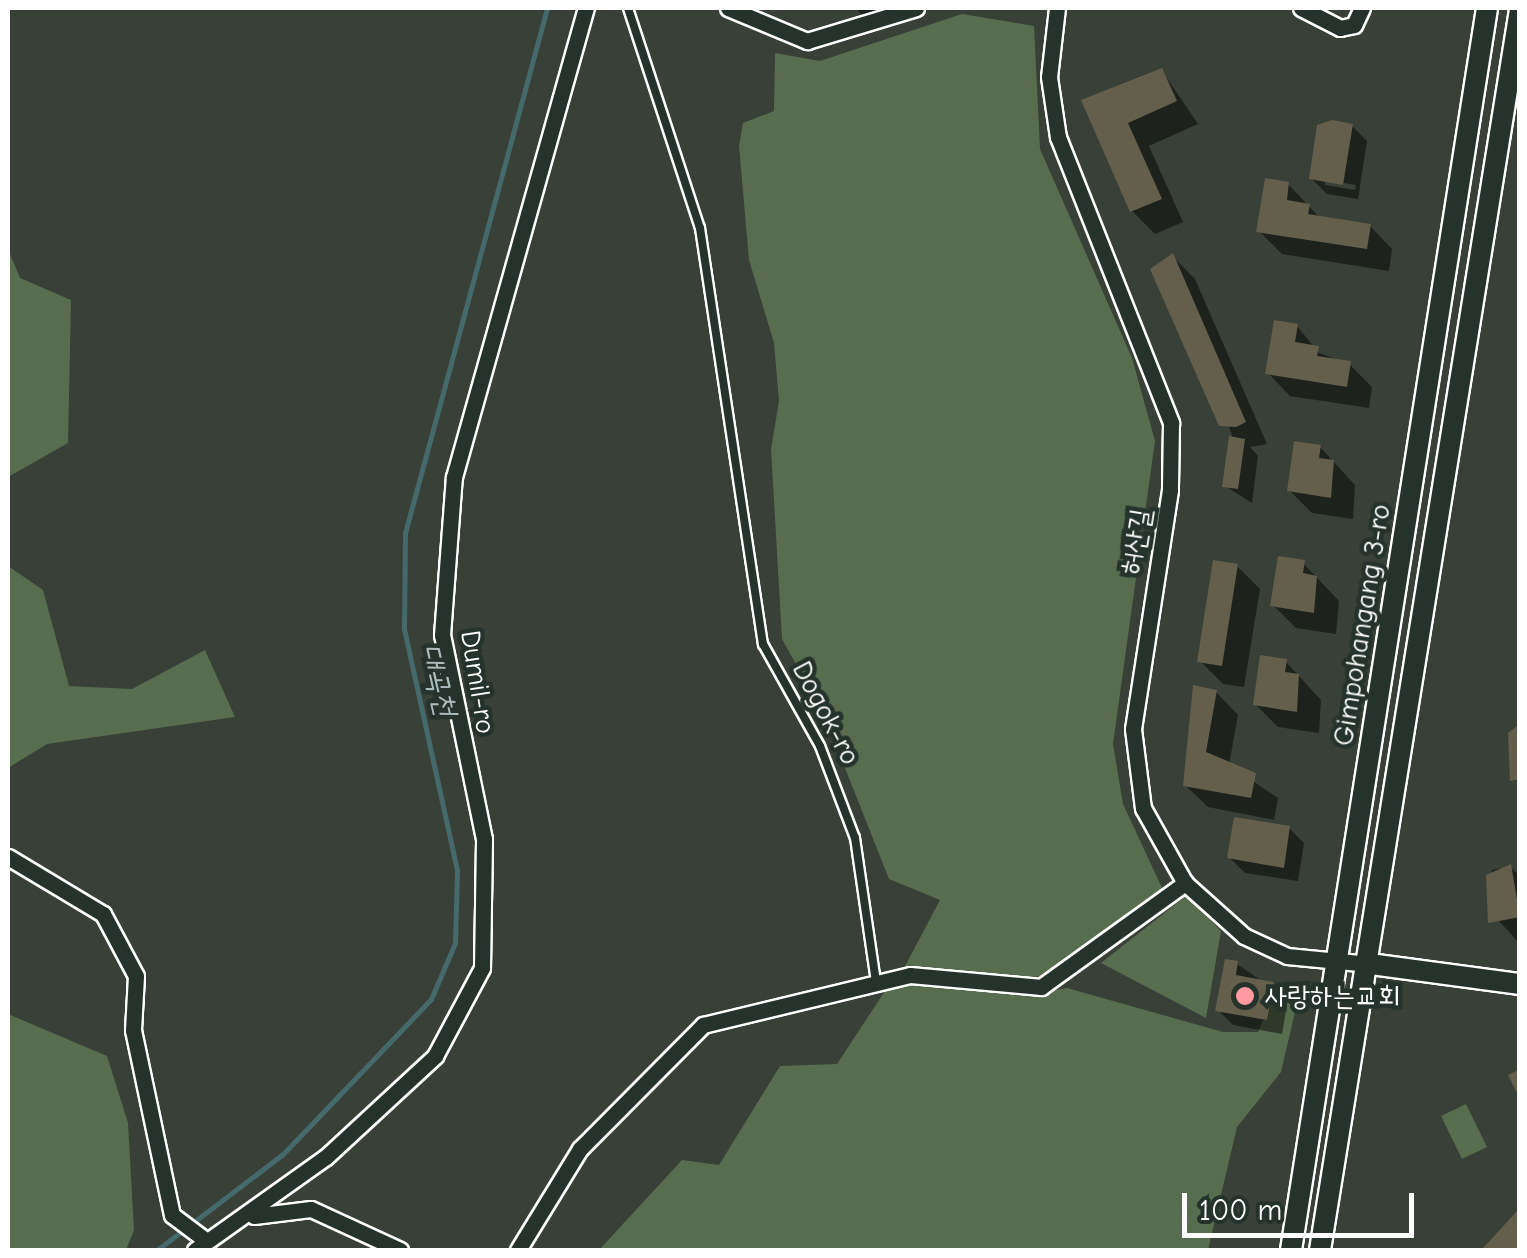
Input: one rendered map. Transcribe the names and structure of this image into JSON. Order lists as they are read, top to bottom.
{
  "streets": {
    "street": ["허산길", "Gimpohangang 3-ro", "Dumil-ro"],
    "lane": ["Dogok-ro"]
  },
  "crossings": [
    ["허산길", "Gimpohangang 3-ro"]
  ],
  "water": ["대곡천"],
  "places": ["사랑하는교회"],
  "scale_bar": "100 m"
}
